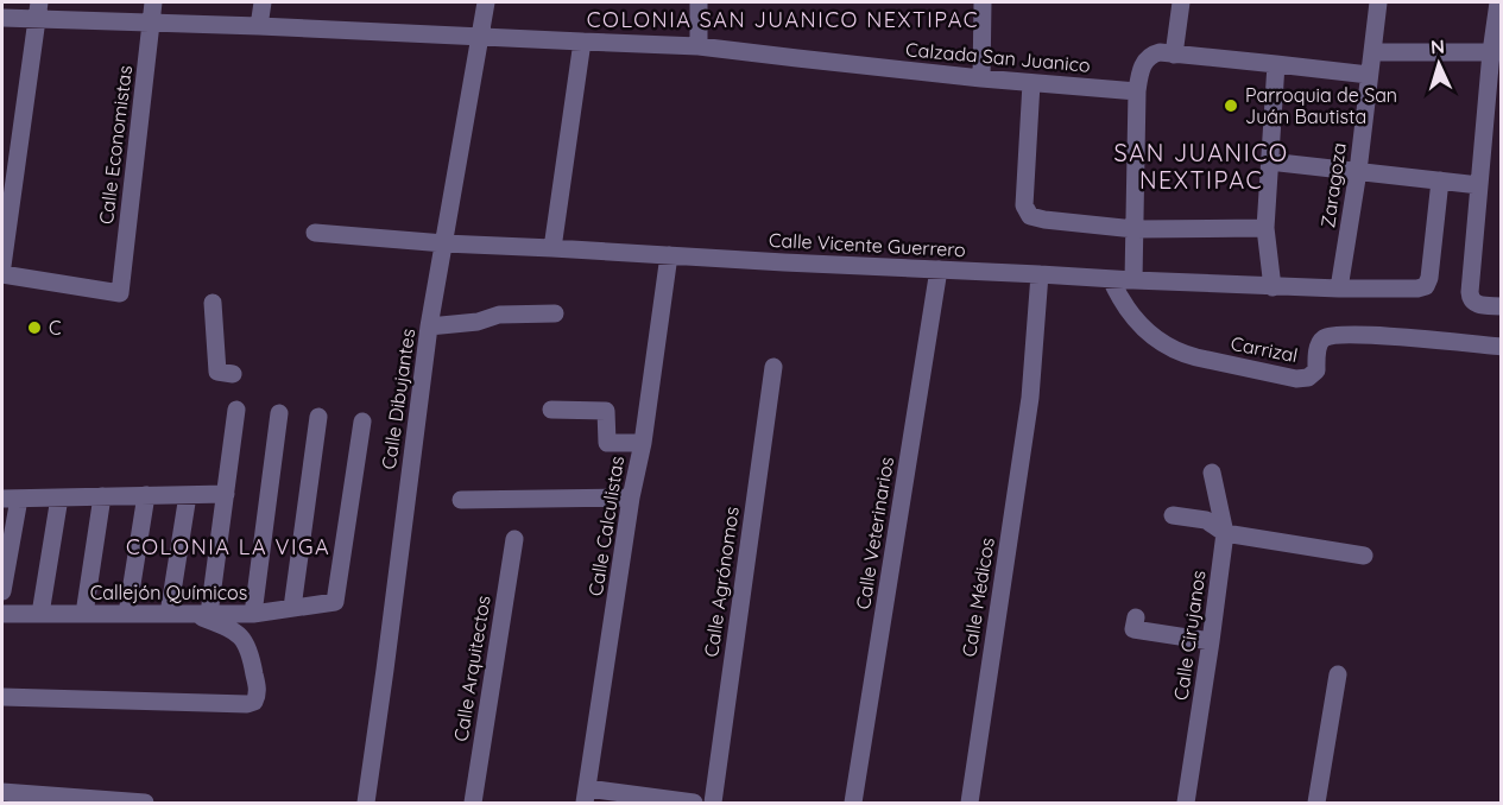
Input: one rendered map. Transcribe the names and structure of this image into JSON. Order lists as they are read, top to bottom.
{
  "streets": {
    "street": [
      "Calzada San Juanico",
      "Calle Economistas",
      "Zaragoza",
      "Calle Vicente Guerrero",
      "Carrizal",
      "Calle Dibujantes",
      "Calle Calculistas",
      "Calle Veterinarios",
      "Calle Agrónomos",
      "Callejón Químicos",
      "Calle Médicos",
      "Calle Cirujanos",
      "Calle Arquitectos"
    ]
  },
  "crossings": [
    ["Calzada San Juanico", "Calle Economistas"],
    ["Calzada San Juanico", "Calle Dibujantes"],
    ["Zaragoza", "Calle Vicente Guerrero"],
    ["Calle Vicente Guerrero", "Carrizal"],
    ["Calle Vicente Guerrero", "Calle Dibujantes"],
    ["Calle Vicente Guerrero", "Calle Calculistas"],
    ["Calle Vicente Guerrero", "Calle Veterinarios"],
    ["Calle Vicente Guerrero", "Calle Médicos"]
  ],
  "districts": ["COLONIA SAN JUANICO NEXTIPAC", "SAN JUANICO NEXTIPAC", "COLONIA LA VIGA"],
  "places": ["Parroquia de San Juán Bautista", "C"],
  "north": "top"
}
